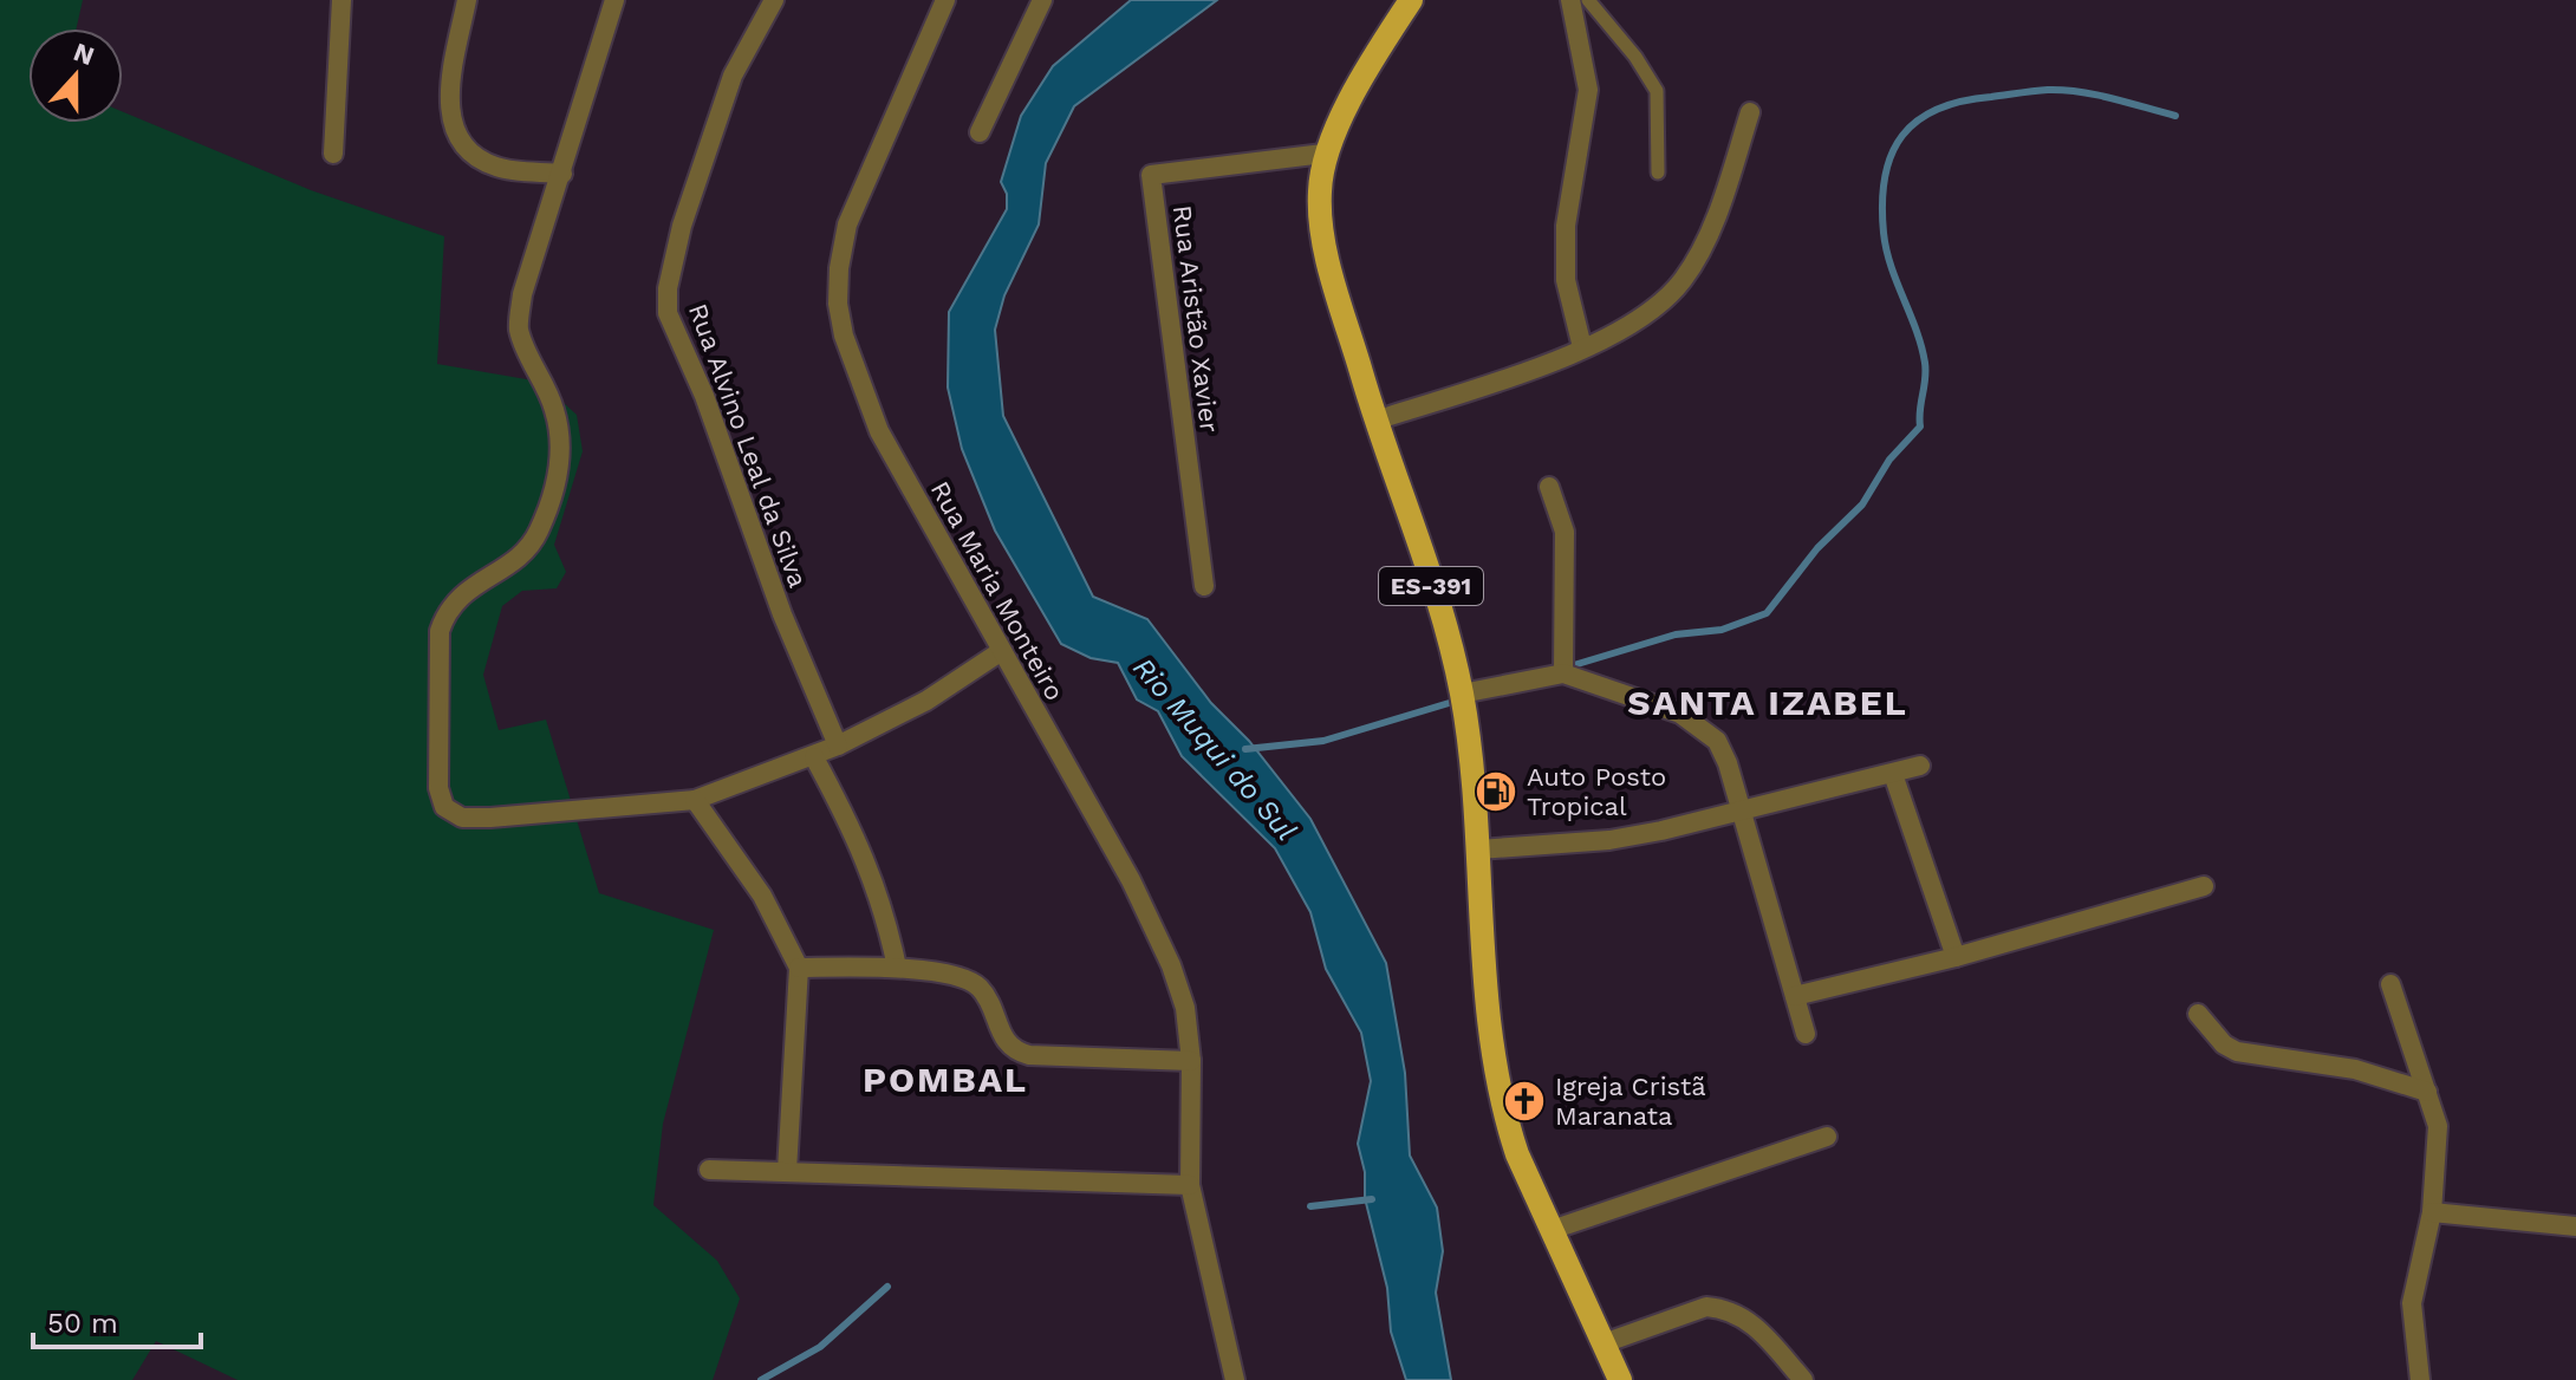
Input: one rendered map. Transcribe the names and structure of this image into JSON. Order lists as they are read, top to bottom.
{
  "streets": {
    "main road": ["ES-391"],
    "street": ["Rua Aristão Xavier", "Rua Alvino Leal da Silva", "Rua Maria Monteiro"]
  },
  "crossings": [
    ["Rua Aristão Xavier", "ES-391"]
  ],
  "districts": ["SANTA IZABEL", "POMBAL"],
  "water": ["Rio Muqui do Sul"],
  "places": {
    "fuel station": ["Auto Posto Tropical"],
    "church": ["Igreja Cristã Maranata"]
  },
  "scale_bar": "50 m",
  "north": "top"
}
